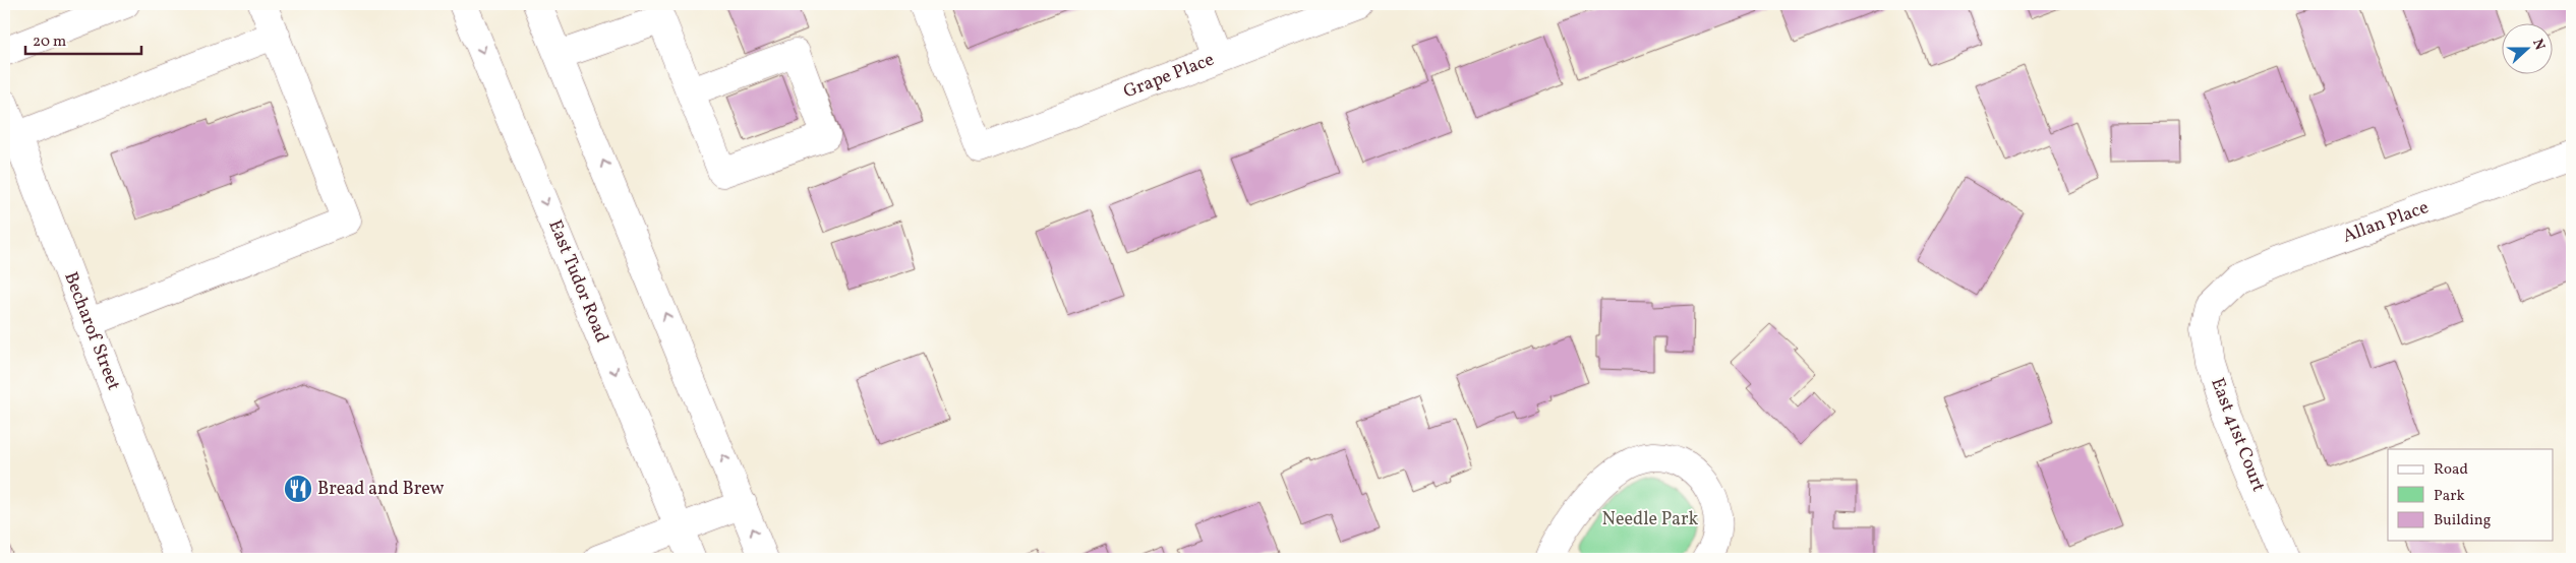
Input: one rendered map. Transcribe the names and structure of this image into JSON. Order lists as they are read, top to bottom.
{
  "streets": {
    "street": [
      "Grape Place",
      "Allan Place",
      "East Tudor Road",
      "Becharof Street",
      "East 41st Court"
    ]
  },
  "crossings": [
    ["Allan Place", "East 41st Court"]
  ],
  "parks": ["Needle Park"],
  "places": {
    "restaurant": ["Bread and Brew"]
  },
  "legend": ["Road", "Park", "Building"],
  "scale_bar": "20 m",
  "north": "right"
}
